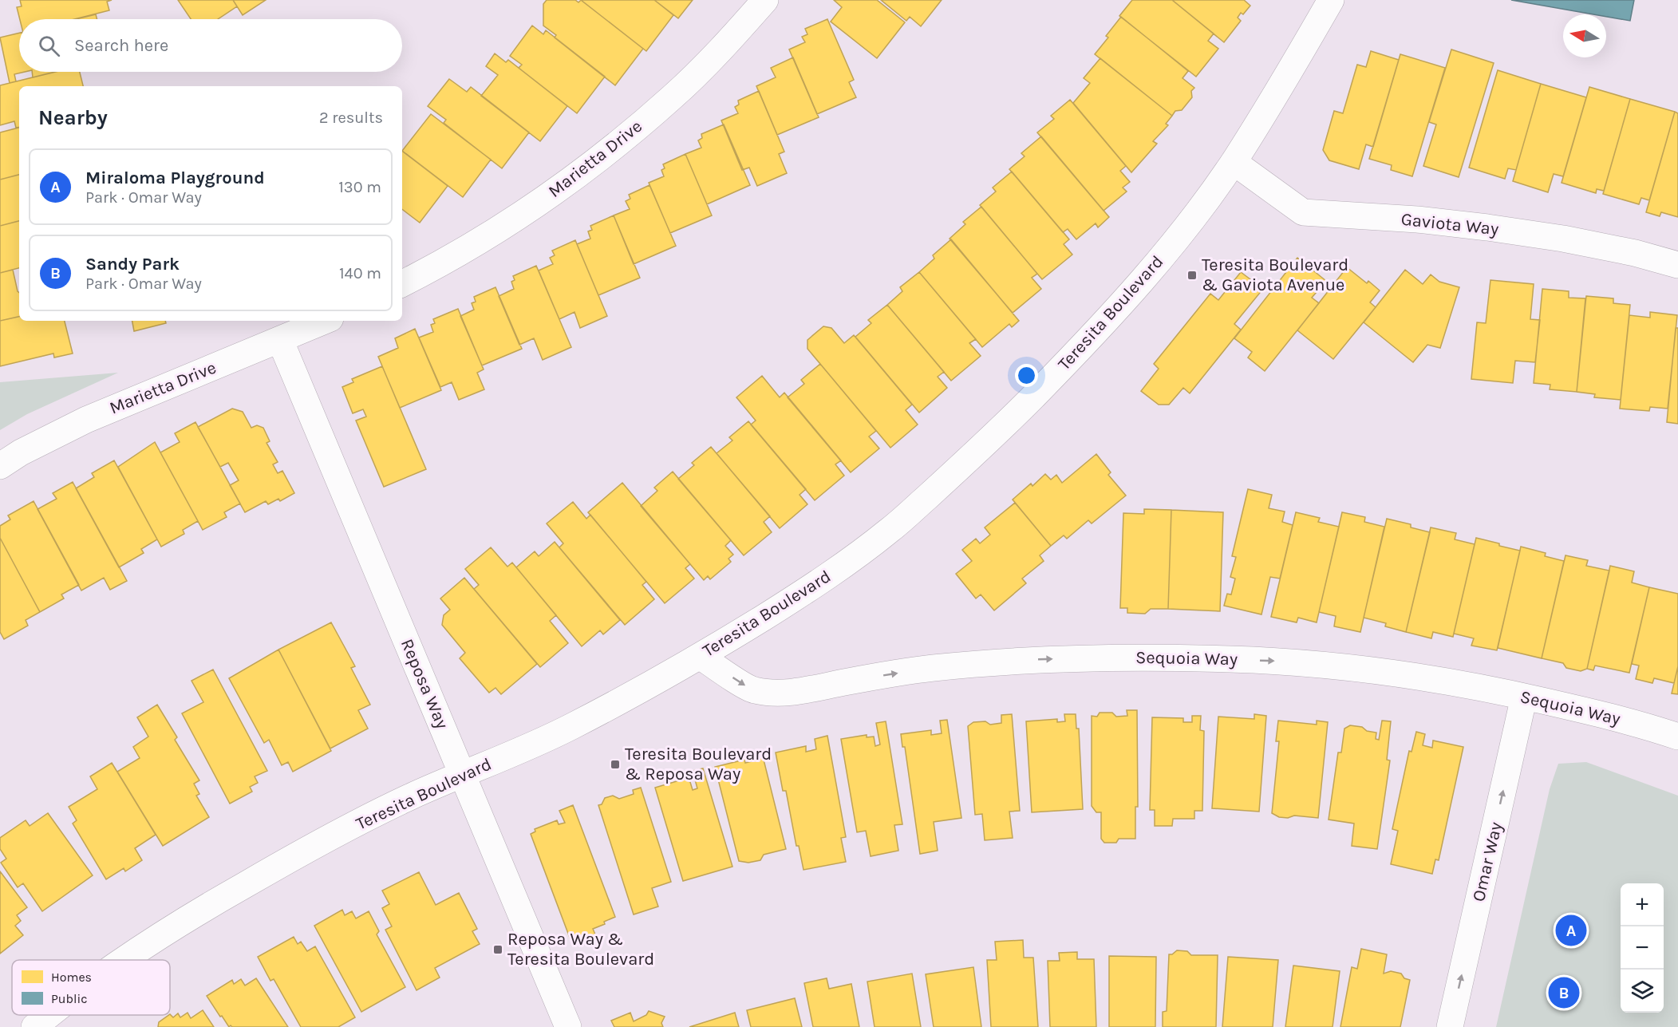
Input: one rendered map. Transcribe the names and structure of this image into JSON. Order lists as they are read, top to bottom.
{
  "streets": {
    "street": [
      "Marietta Drive",
      "Gaviota Way",
      "Teresita Boulevard",
      "Sequoia Way",
      "Reposa Way",
      "Omar Way"
    ]
  },
  "crossings": [
    ["Marietta Drive", "Reposa Way"],
    ["Gaviota Way", "Teresita Boulevard"],
    ["Teresita Boulevard", "Sequoia Way"],
    ["Teresita Boulevard", "Reposa Way"],
    ["Sequoia Way", "Omar Way"]
  ],
  "one_way": ["Sequoia Way", "Omar Way"],
  "places": {
    "transit": ["Teresita Boulevard & Gaviota Avenue", "Teresita Boulevard & Reposa Way", "Reposa Way & Teresita Boulevard"]
  },
  "legend": ["Homes", "Public"],
  "north": "left",
  "page": {
    "search": "Search here",
    "heading": ["Nearby", "2 results"],
    "list": [
      {
        "mark": "A",
        "name": "Miraloma Playground",
        "note": "Park · Omar Way",
        "value": "130 m"
      },
      {
        "mark": "B",
        "name": "Sandy Park",
        "note": "Park · Omar Way",
        "value": "140 m"
      }
    ],
    "map_buttons": ["+", "−"],
    "pins": ["A", "B"]
  }
}
